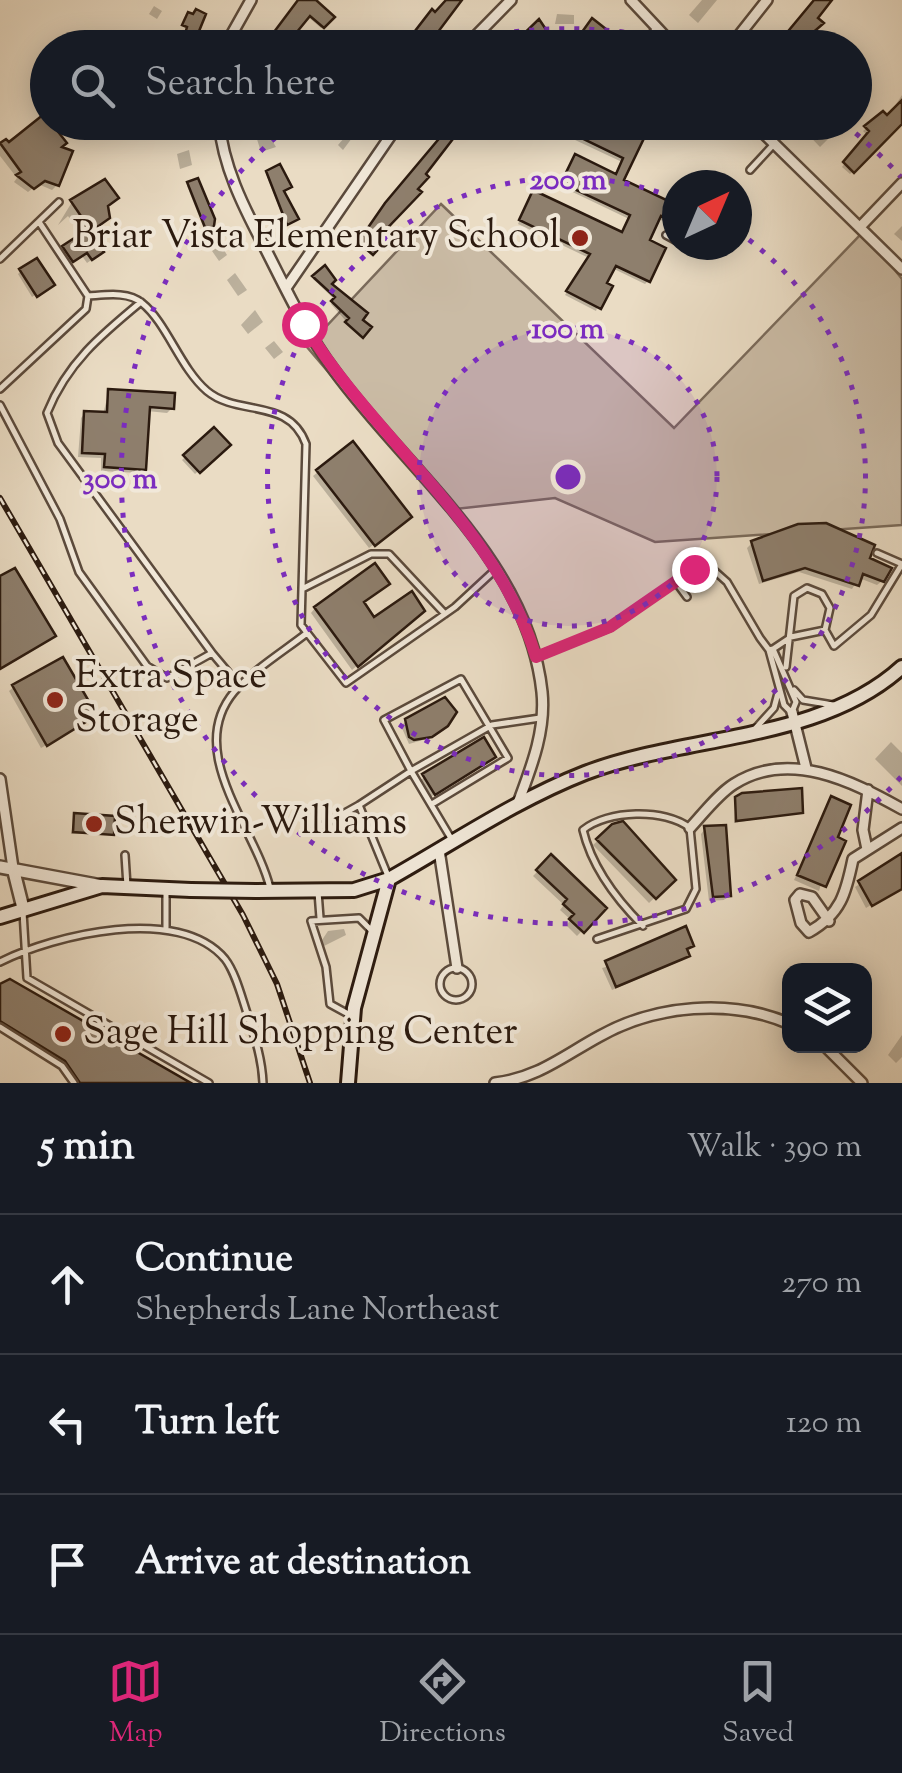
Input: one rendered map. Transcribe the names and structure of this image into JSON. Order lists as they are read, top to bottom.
{
  "places": [
    "Briar Vista Elementary School",
    "Extra Space Storage",
    "Sherwin-Williams",
    "Sage Hill Shopping Center"
  ],
  "north": "top right",
  "page": {
    "search": "Search here",
    "heading": ["5 min", "Walk · 390 m"],
    "list": [
      ["Continue", "Shepherds Lane Northeast", "270 m"],
      ["Turn left", "120 m"],
      "Arrive at destination"
    ],
    "nav": ["Map", "Directions", "Saved"]
  },
  "rings": ["200 m", "100 m", "300 m"]
}
